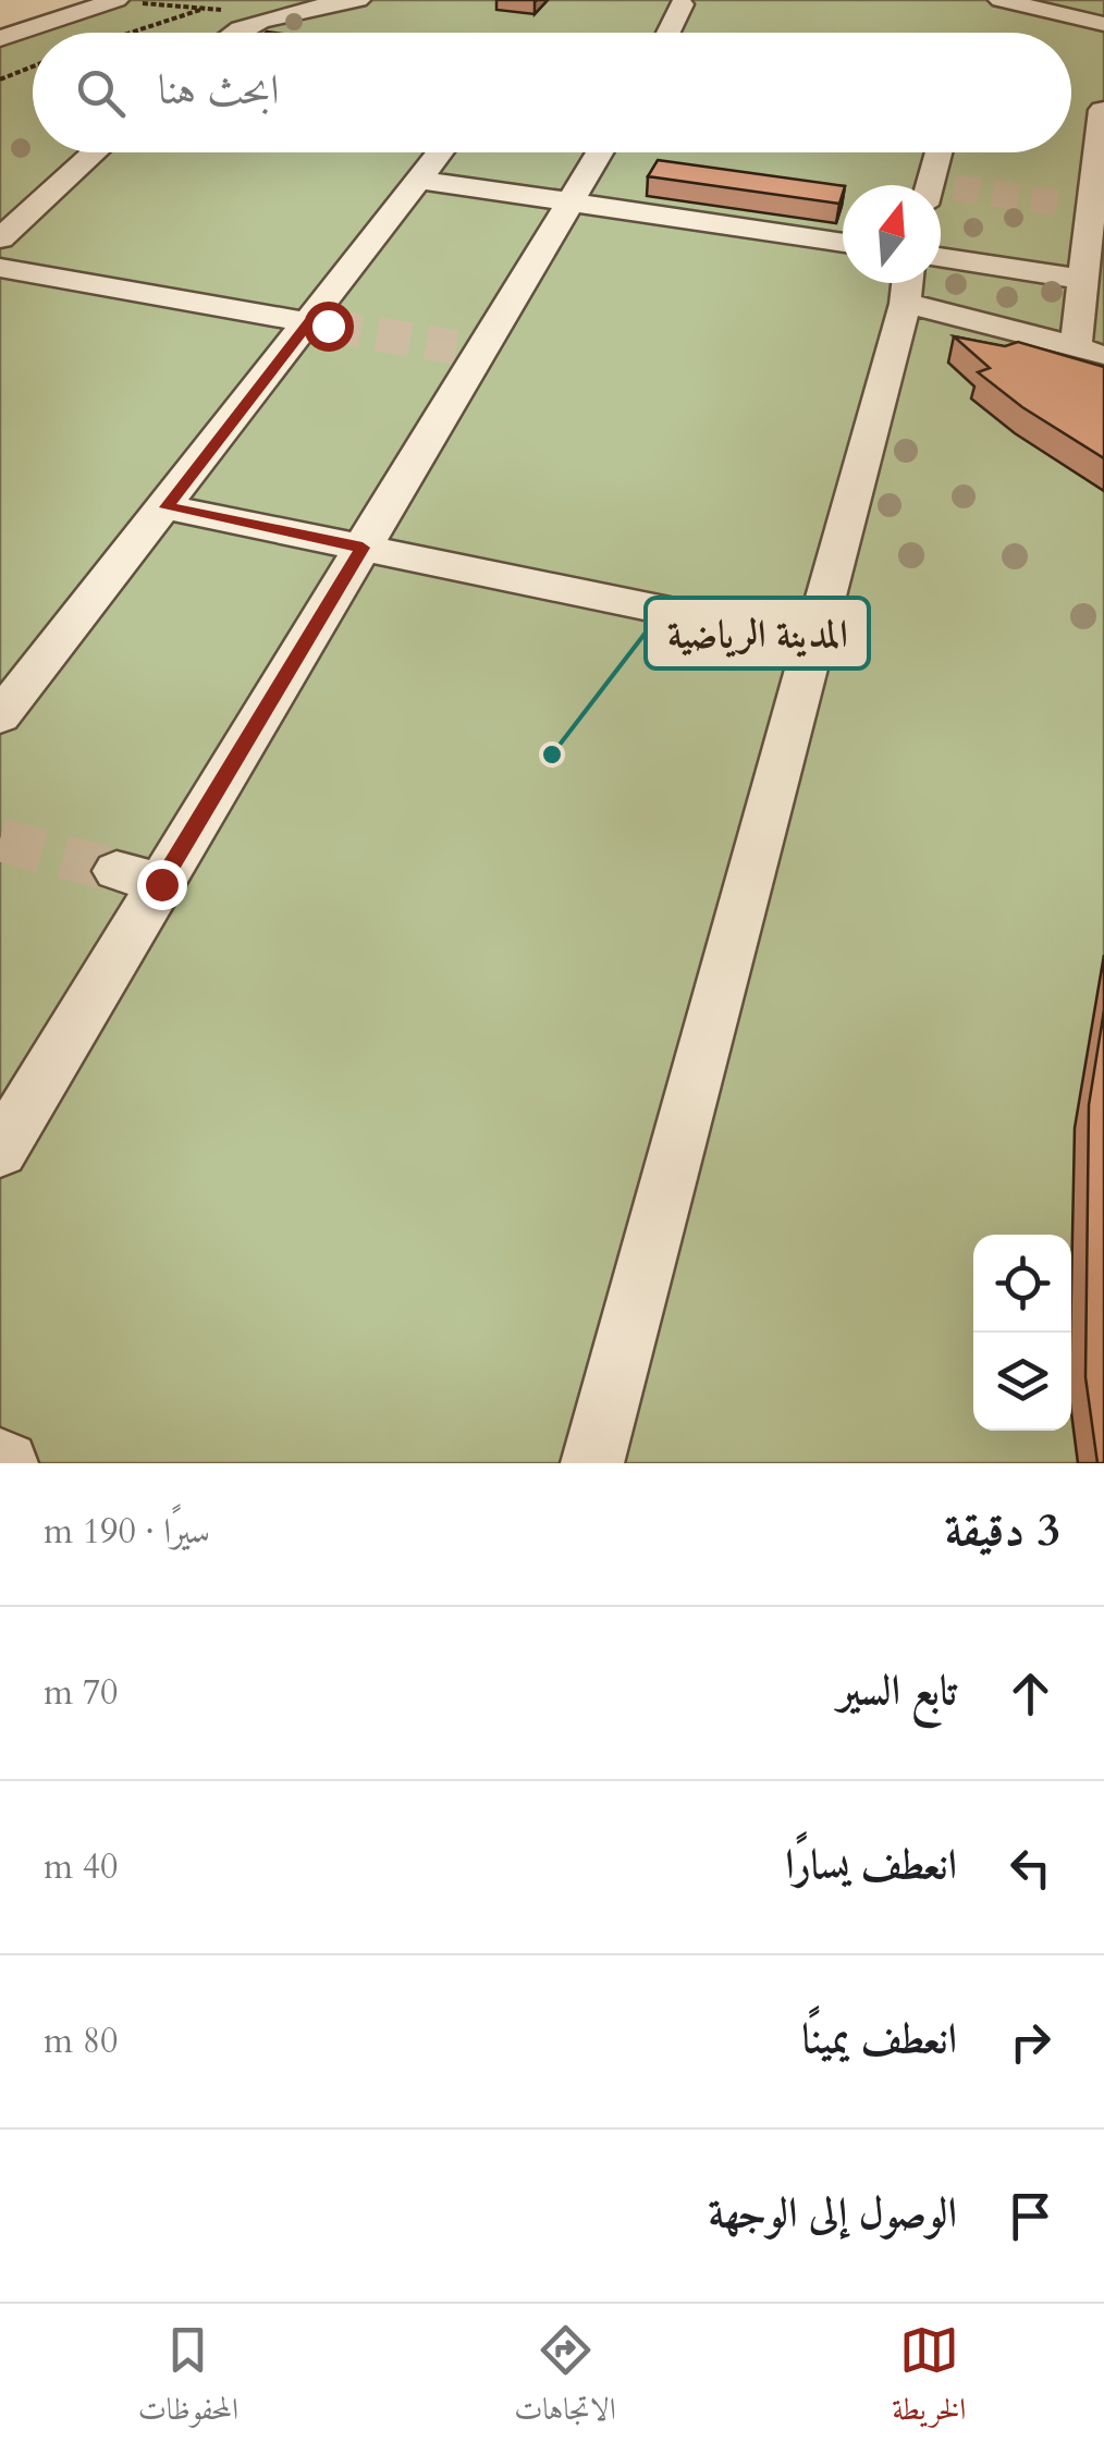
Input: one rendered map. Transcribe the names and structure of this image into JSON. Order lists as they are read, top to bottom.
{
  "places": ["المدينة الرياضية"],
  "north": "top",
  "page": {
    "search": "ابحث هنا",
    "heading": ["3 دقيقة", "سيرًا · 190 m"],
    "list": [
      ["تابع السير", "70 m"],
      ["انعطف يسارًا", "40 m"],
      ["انعطف يمينًا", "80 m"],
      "الوصول إلى الوجهة"
    ],
    "nav": ["الخريطة", "الاتجاهات", "المحفوظات"]
  }
}
